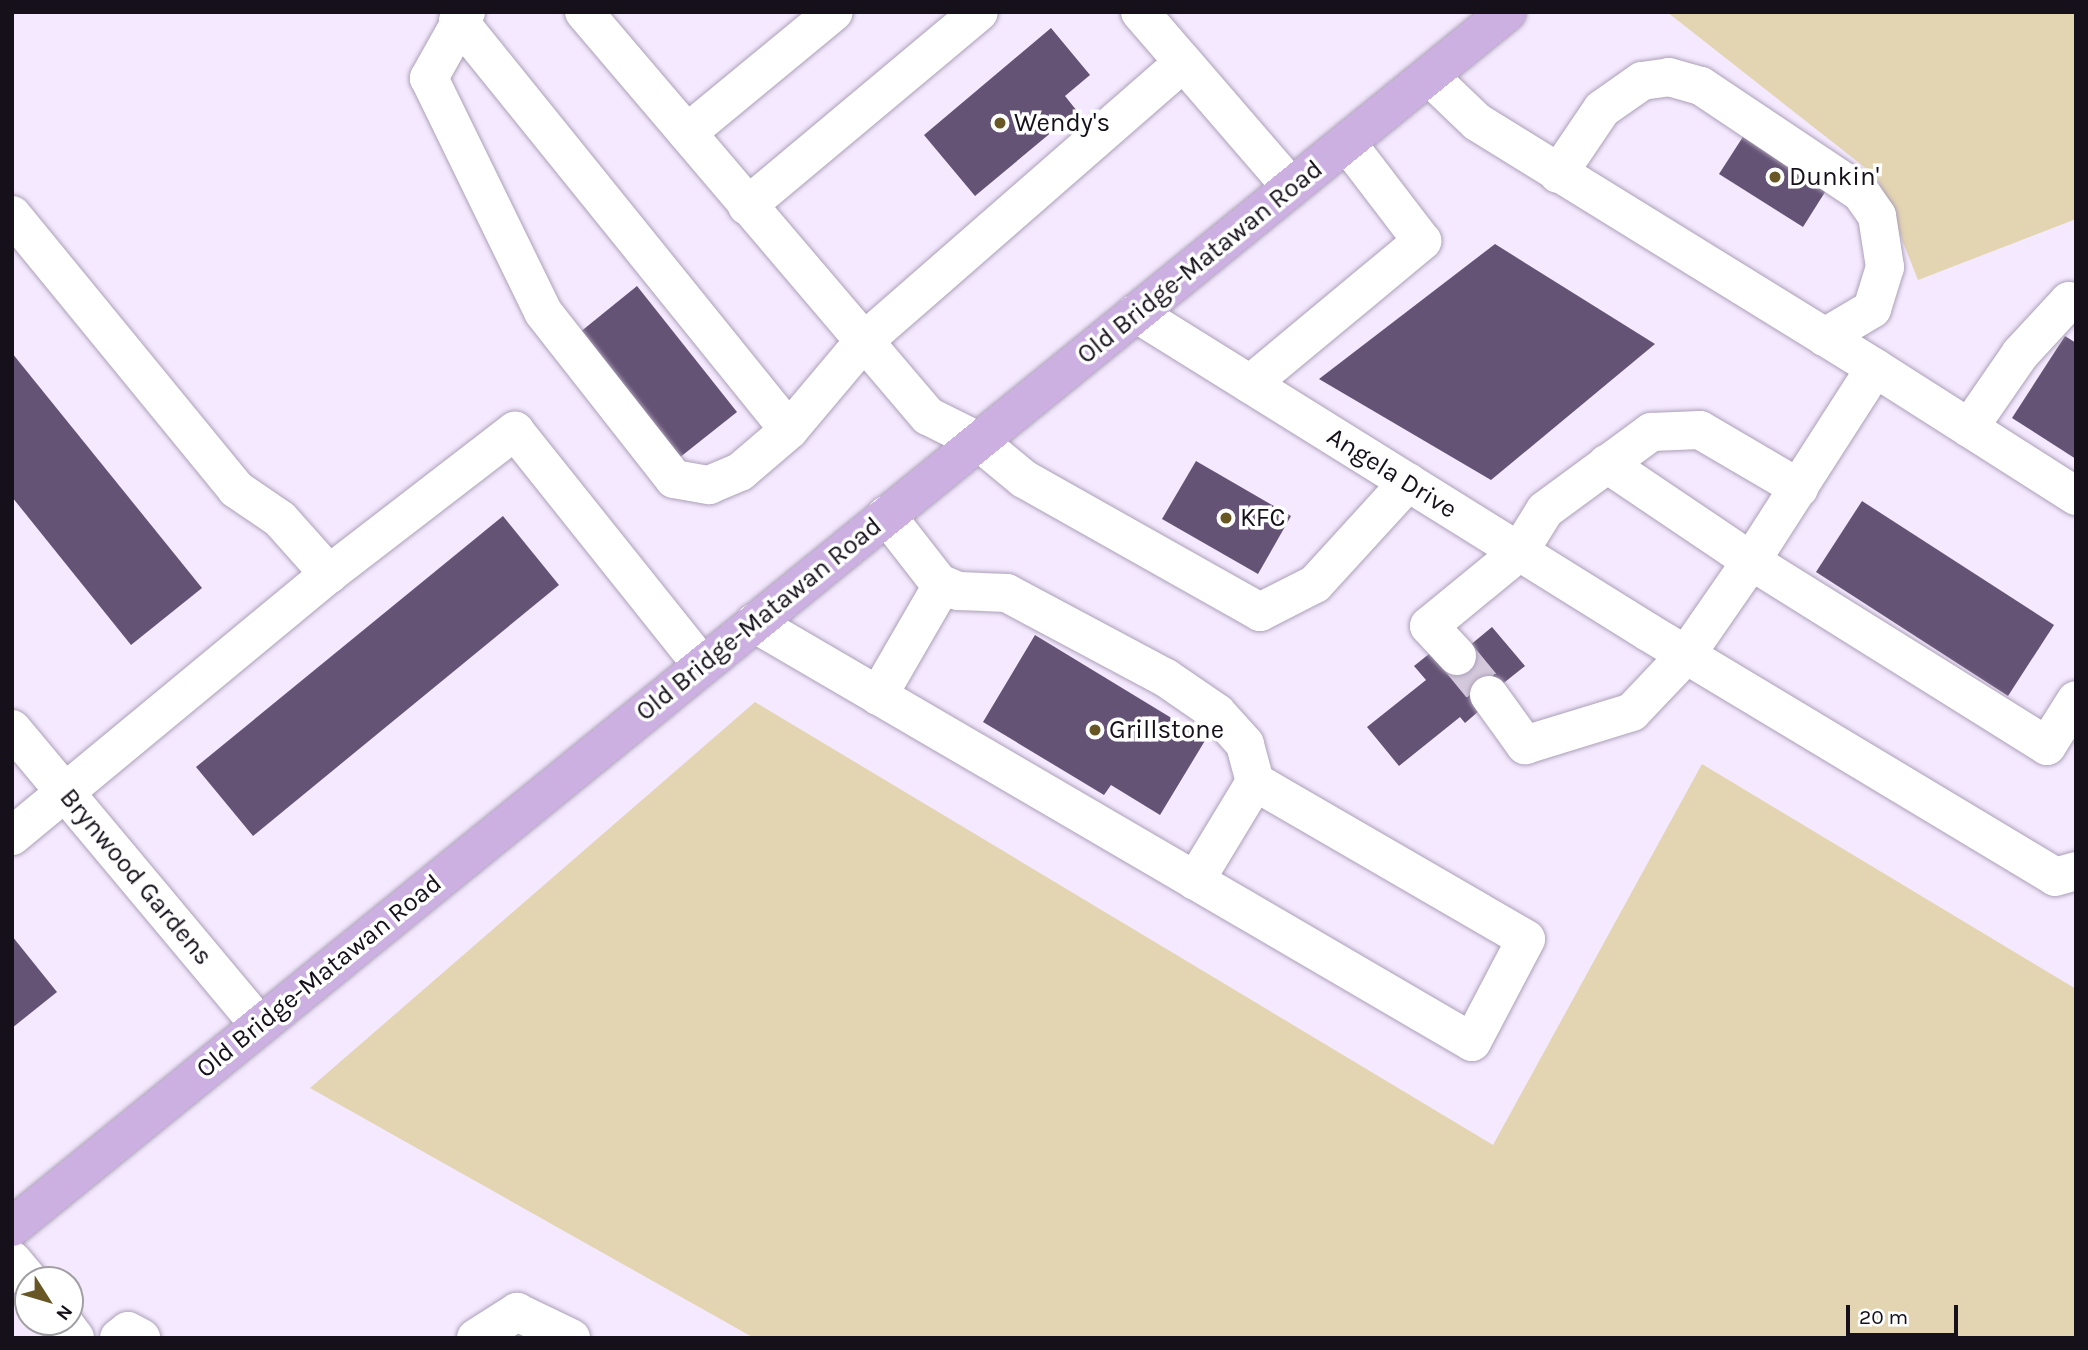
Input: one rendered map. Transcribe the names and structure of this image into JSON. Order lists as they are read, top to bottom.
{
  "streets": {
    "main road": ["Old Bridge-Matawan Road"],
    "street": ["Angela Drive", "Brynwood Gardens"]
  },
  "crossings": [
    ["Old Bridge-Matawan Road", "Angela Drive"],
    ["Old Bridge-Matawan Road", "Brynwood Gardens"]
  ],
  "places": [
    "Wendy's",
    "Dunkin'",
    "KFC",
    "Grillstone"
  ],
  "scale_bar": "20 m",
  "north": "bottom right"
}
